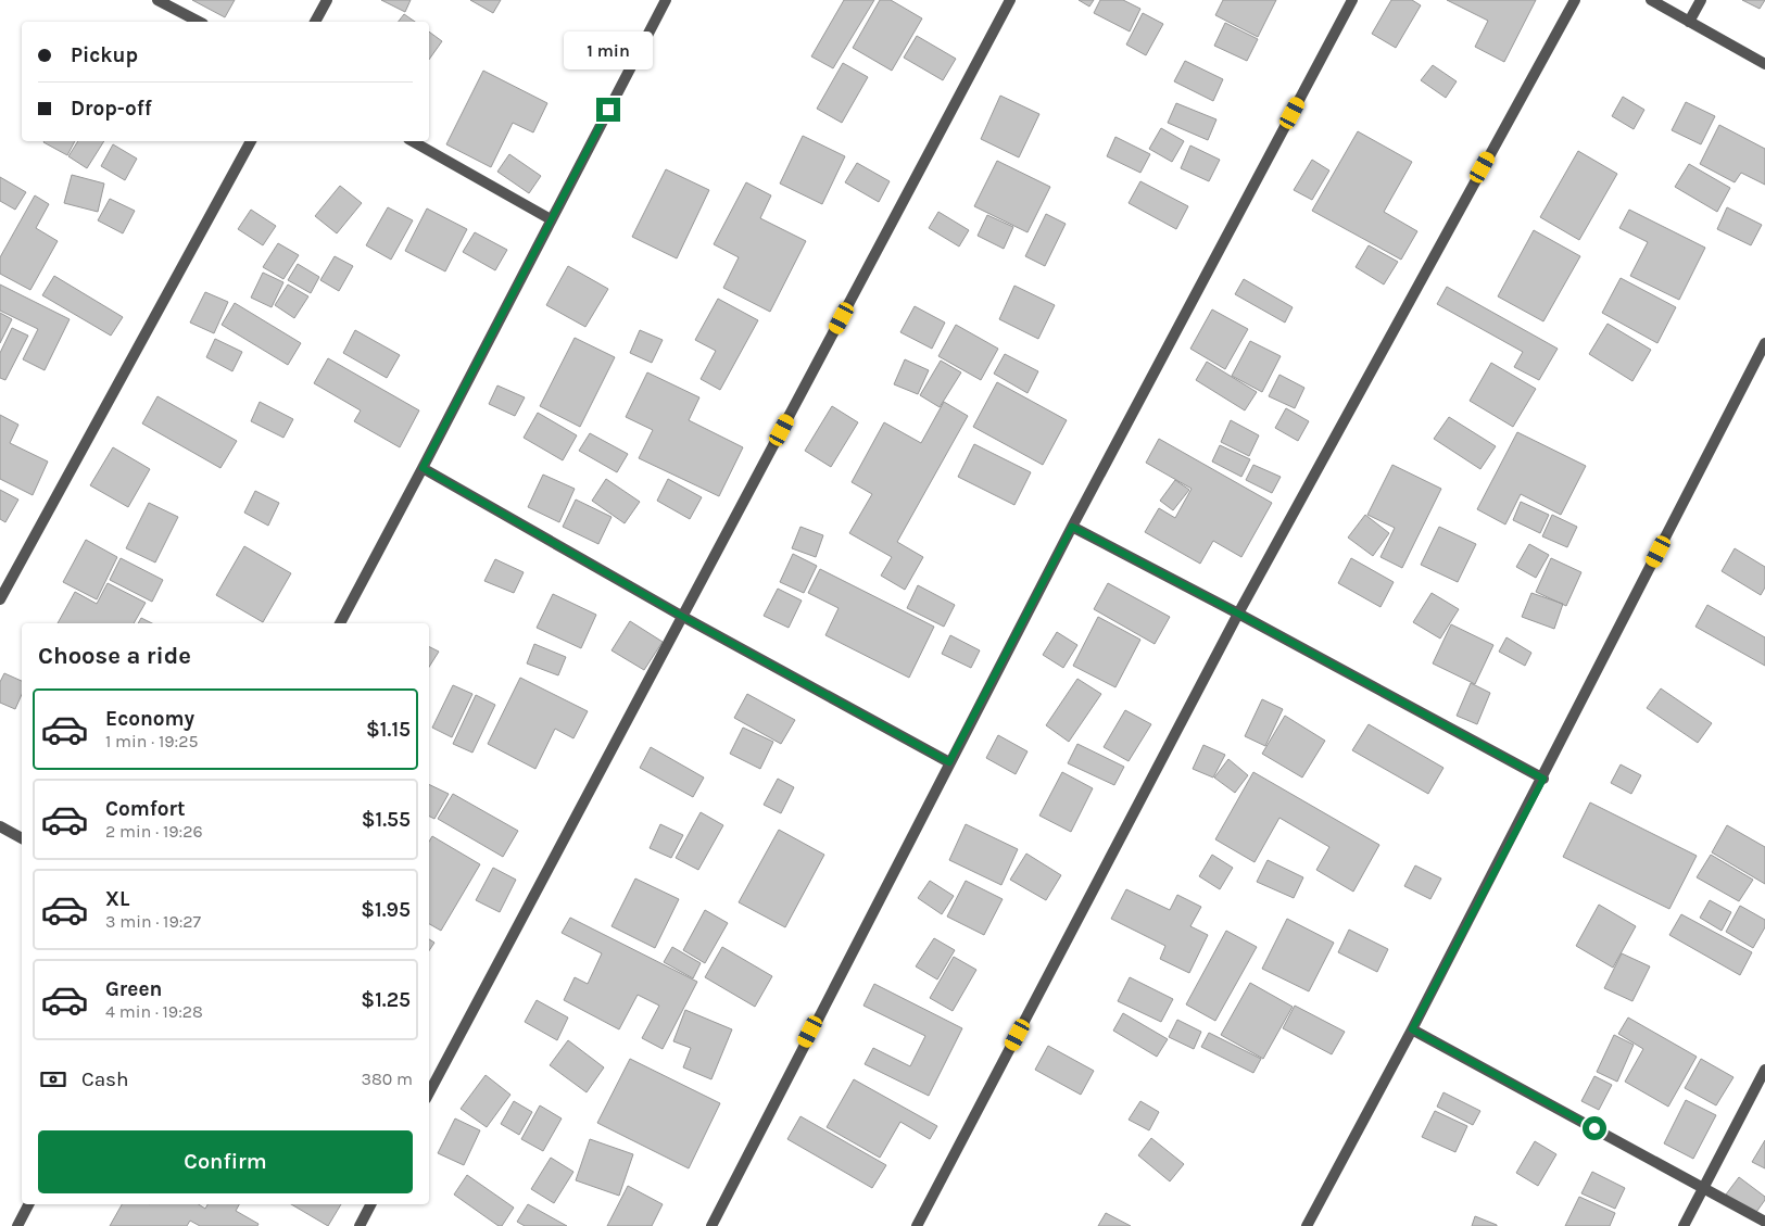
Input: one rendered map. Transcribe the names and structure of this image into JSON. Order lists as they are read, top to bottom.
{
  "page": {
    "banner": ["Pickup", "Drop-off"],
    "bubble": "1 min",
    "heading": "Choose a ride",
    "list": [
      {
        "name": "Economy",
        "note": "1 min · 19:25",
        "value": "$1.15"
      },
      {
        "name": "Comfort",
        "note": "2 min · 19:26",
        "value": "$1.55"
      },
      {
        "name": "XL",
        "note": "3 min · 19:27",
        "value": "$1.95"
      },
      {
        "name": "Green",
        "note": "4 min · 19:28",
        "value": "$1.25"
      }
    ],
    "pay": ["Cash", "380 m"],
    "buttons": "Confirm"
  }
}
